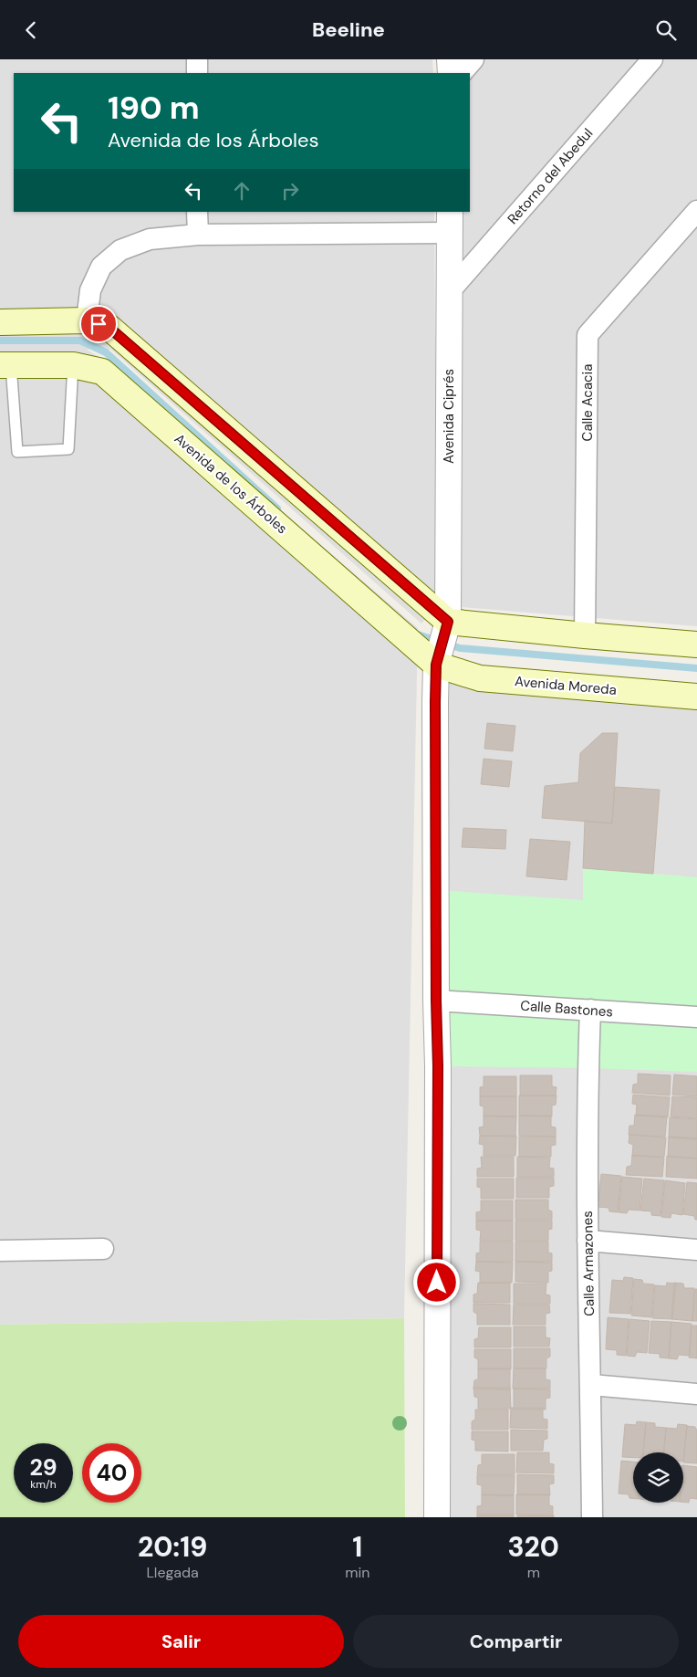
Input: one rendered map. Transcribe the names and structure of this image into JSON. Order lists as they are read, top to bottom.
{
  "streets": {
    "main road": ["Avenida de los Árboles", "Avenida Moreda"],
    "street": [
      "Retorno del Abedul",
      "Calle Acacia",
      "Avenida Ciprés",
      "Calle Bastones",
      "Calle Armazones"
    ]
  },
  "crossings": [
    ["Retorno del Abedul", "Avenida Ciprés"],
    ["Avenida Ciprés", "Avenida de los Árboles"],
    ["Avenida Ciprés", "Avenida Moreda"],
    ["Avenida Ciprés", "Calle Bastones"],
    ["Avenida de los Árboles", "Avenida Moreda"],
    ["Calle Bastones", "Calle Armazones"]
  ],
  "page": {
    "header": "Beeline",
    "turn": ["190 m", "Avenida de los Árboles"],
    "speed": "29 km/h",
    "limit": "40",
    "eta": [
      "20:19",
      "Llegada",
      "1",
      "min",
      "320",
      "m"
    ],
    "buttons": ["Salir", "Compartir"]
  }
}
